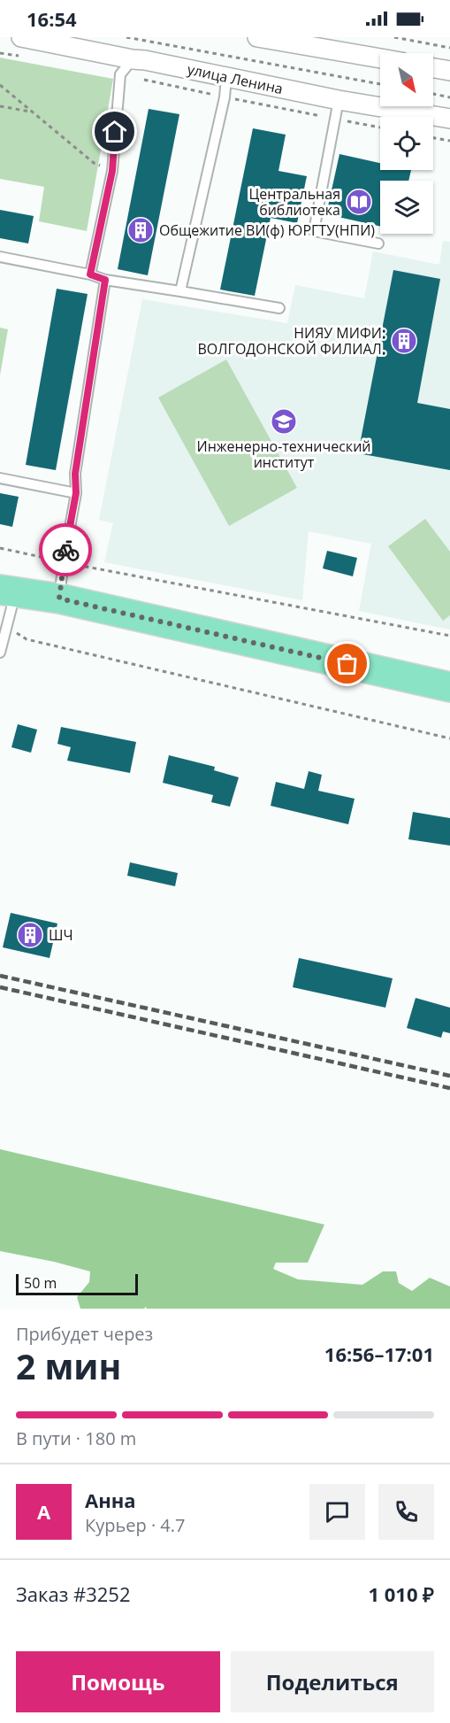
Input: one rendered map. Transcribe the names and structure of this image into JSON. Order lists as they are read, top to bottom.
{
  "streets": {
    "street": ["улица Ленина"]
  },
  "places": {
    "library": ["Центральная библиотека"],
    "building": ["Общежитие ВИ(ф) ЮРГТУ(НПИ)", "НИЯУ МИФИ: ВОЛГОДОНСКОЙ ФИЛИАЛ.", "ШЧ"],
    "school or university": ["Инженерно-технический институт"]
  },
  "scale_bar": "50 m",
  "north": "bottom right",
  "page": {
    "status": "16:54",
    "scale": "50 m",
    "heading": ["2 мин", "Прибудет через", "16:56–17:01"],
    "panel": [
      "Анна",
      "Курьер · 4.7",
      "Заказ #3252",
      "1 010 ₽"
    ],
    "bar": "В пути · 180 m",
    "round": "А",
    "buttons": ["Помощь", "Поделиться"]
  }
}
